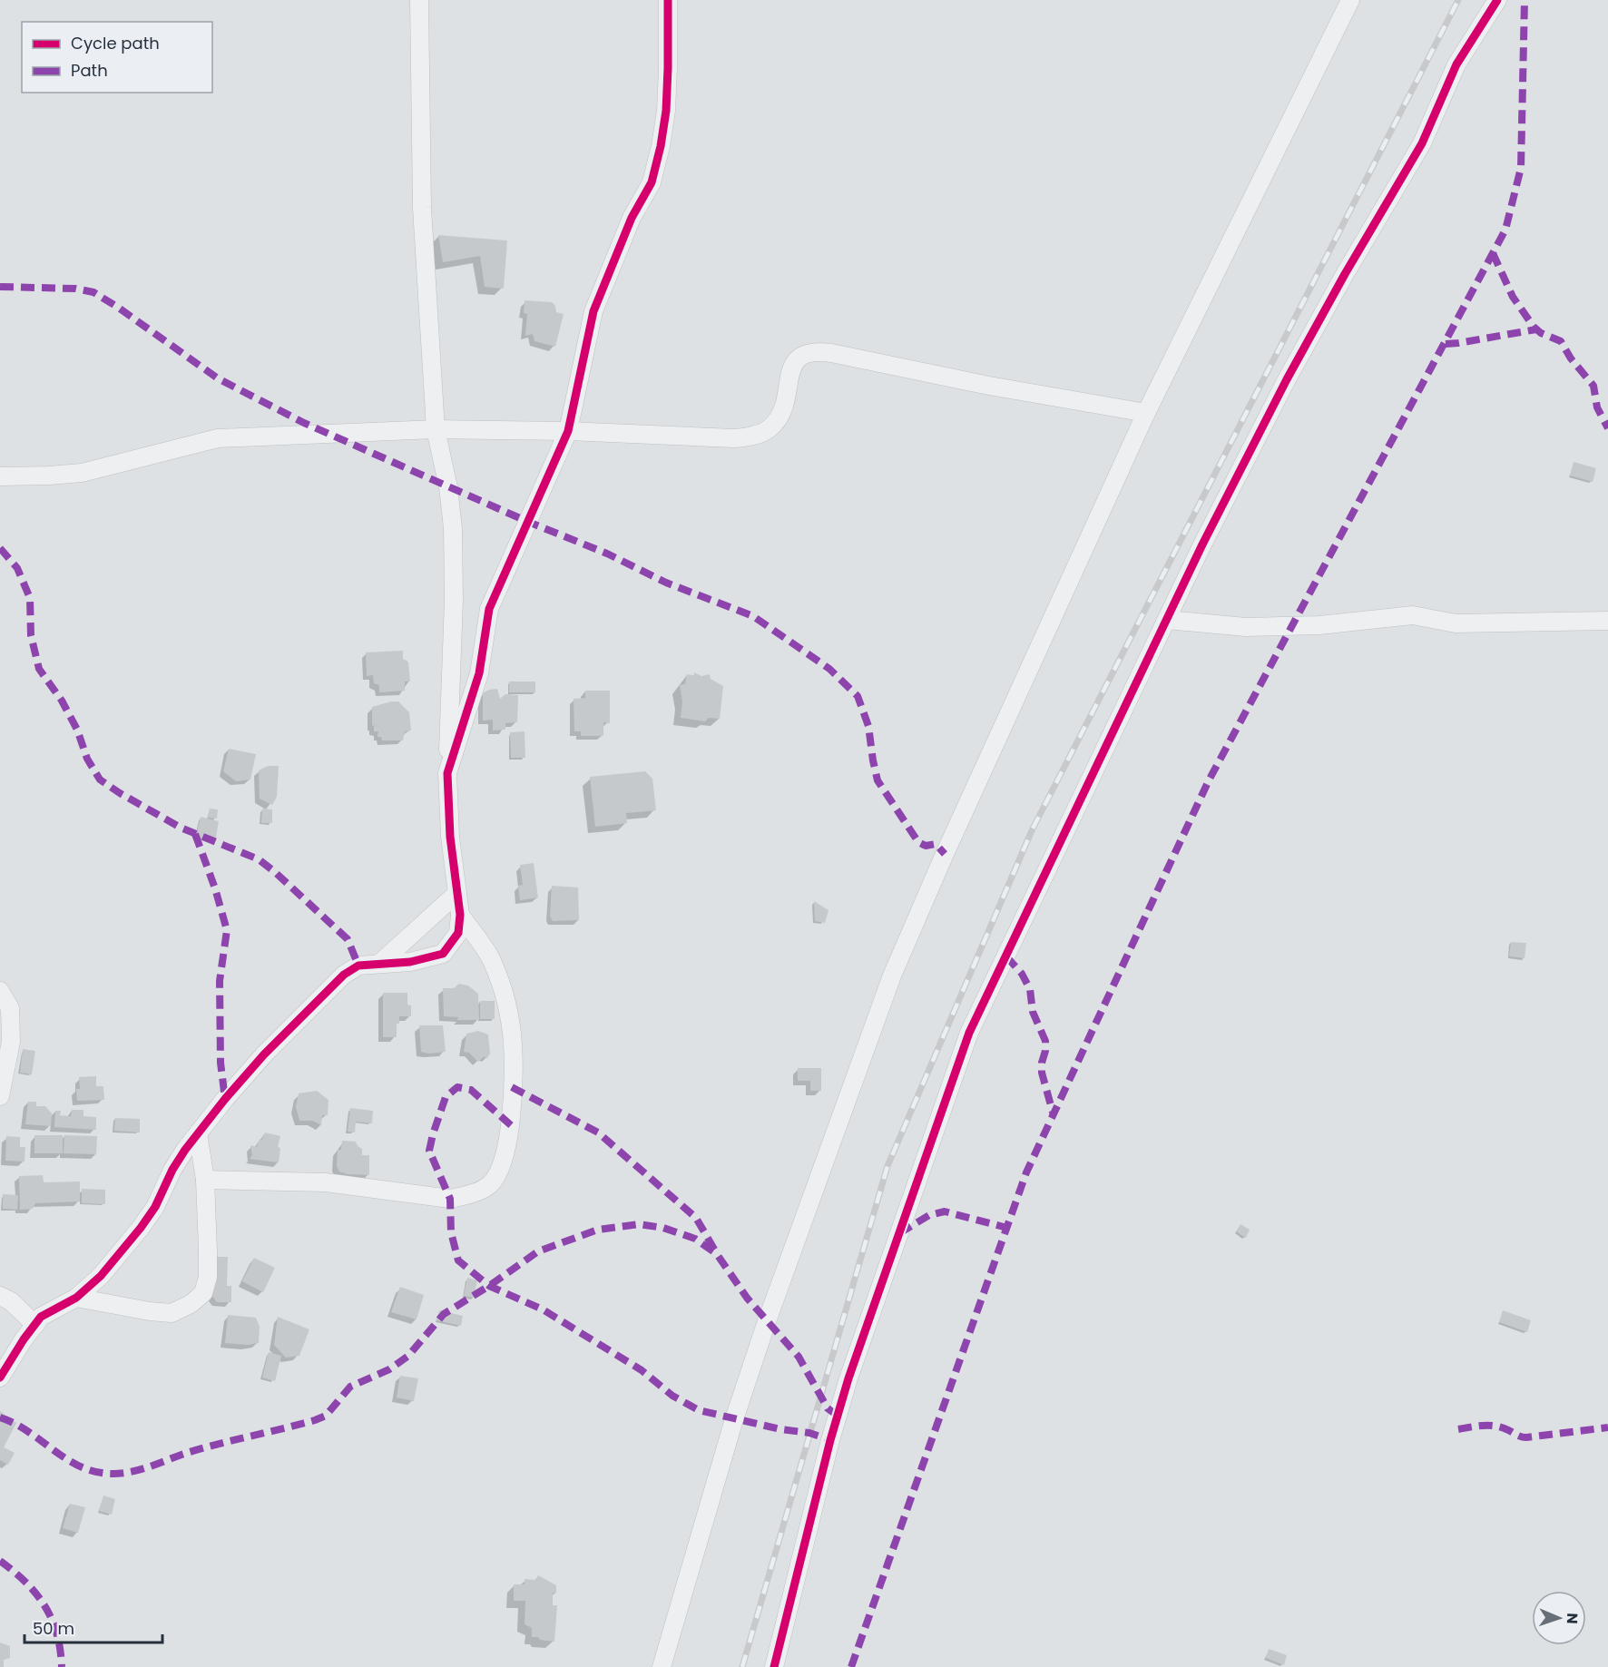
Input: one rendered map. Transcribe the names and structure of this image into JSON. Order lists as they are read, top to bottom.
{
  "legend": ["Cycle path", "Path"],
  "scale_bar": "50 m",
  "north": "right"
}
